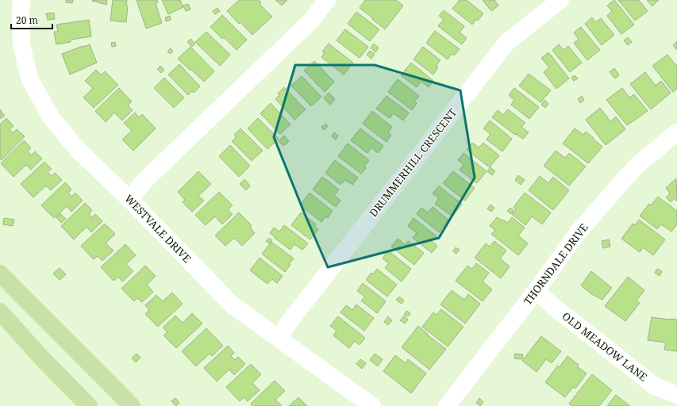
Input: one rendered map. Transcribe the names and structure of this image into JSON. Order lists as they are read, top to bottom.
{
  "streets": {
    "street": [
      "DRUMMERHILL CRESCENT",
      "WESTVALE DRIVE",
      "THORNDALE DRIVE",
      "OLD MEADOW LANE"
    ]
  },
  "crossings": [
    ["DRUMMERHILL CRESCENT", "WESTVALE DRIVE"],
    ["THORNDALE DRIVE", "OLD MEADOW LANE"]
  ],
  "scale_bar": "20 m"
}
